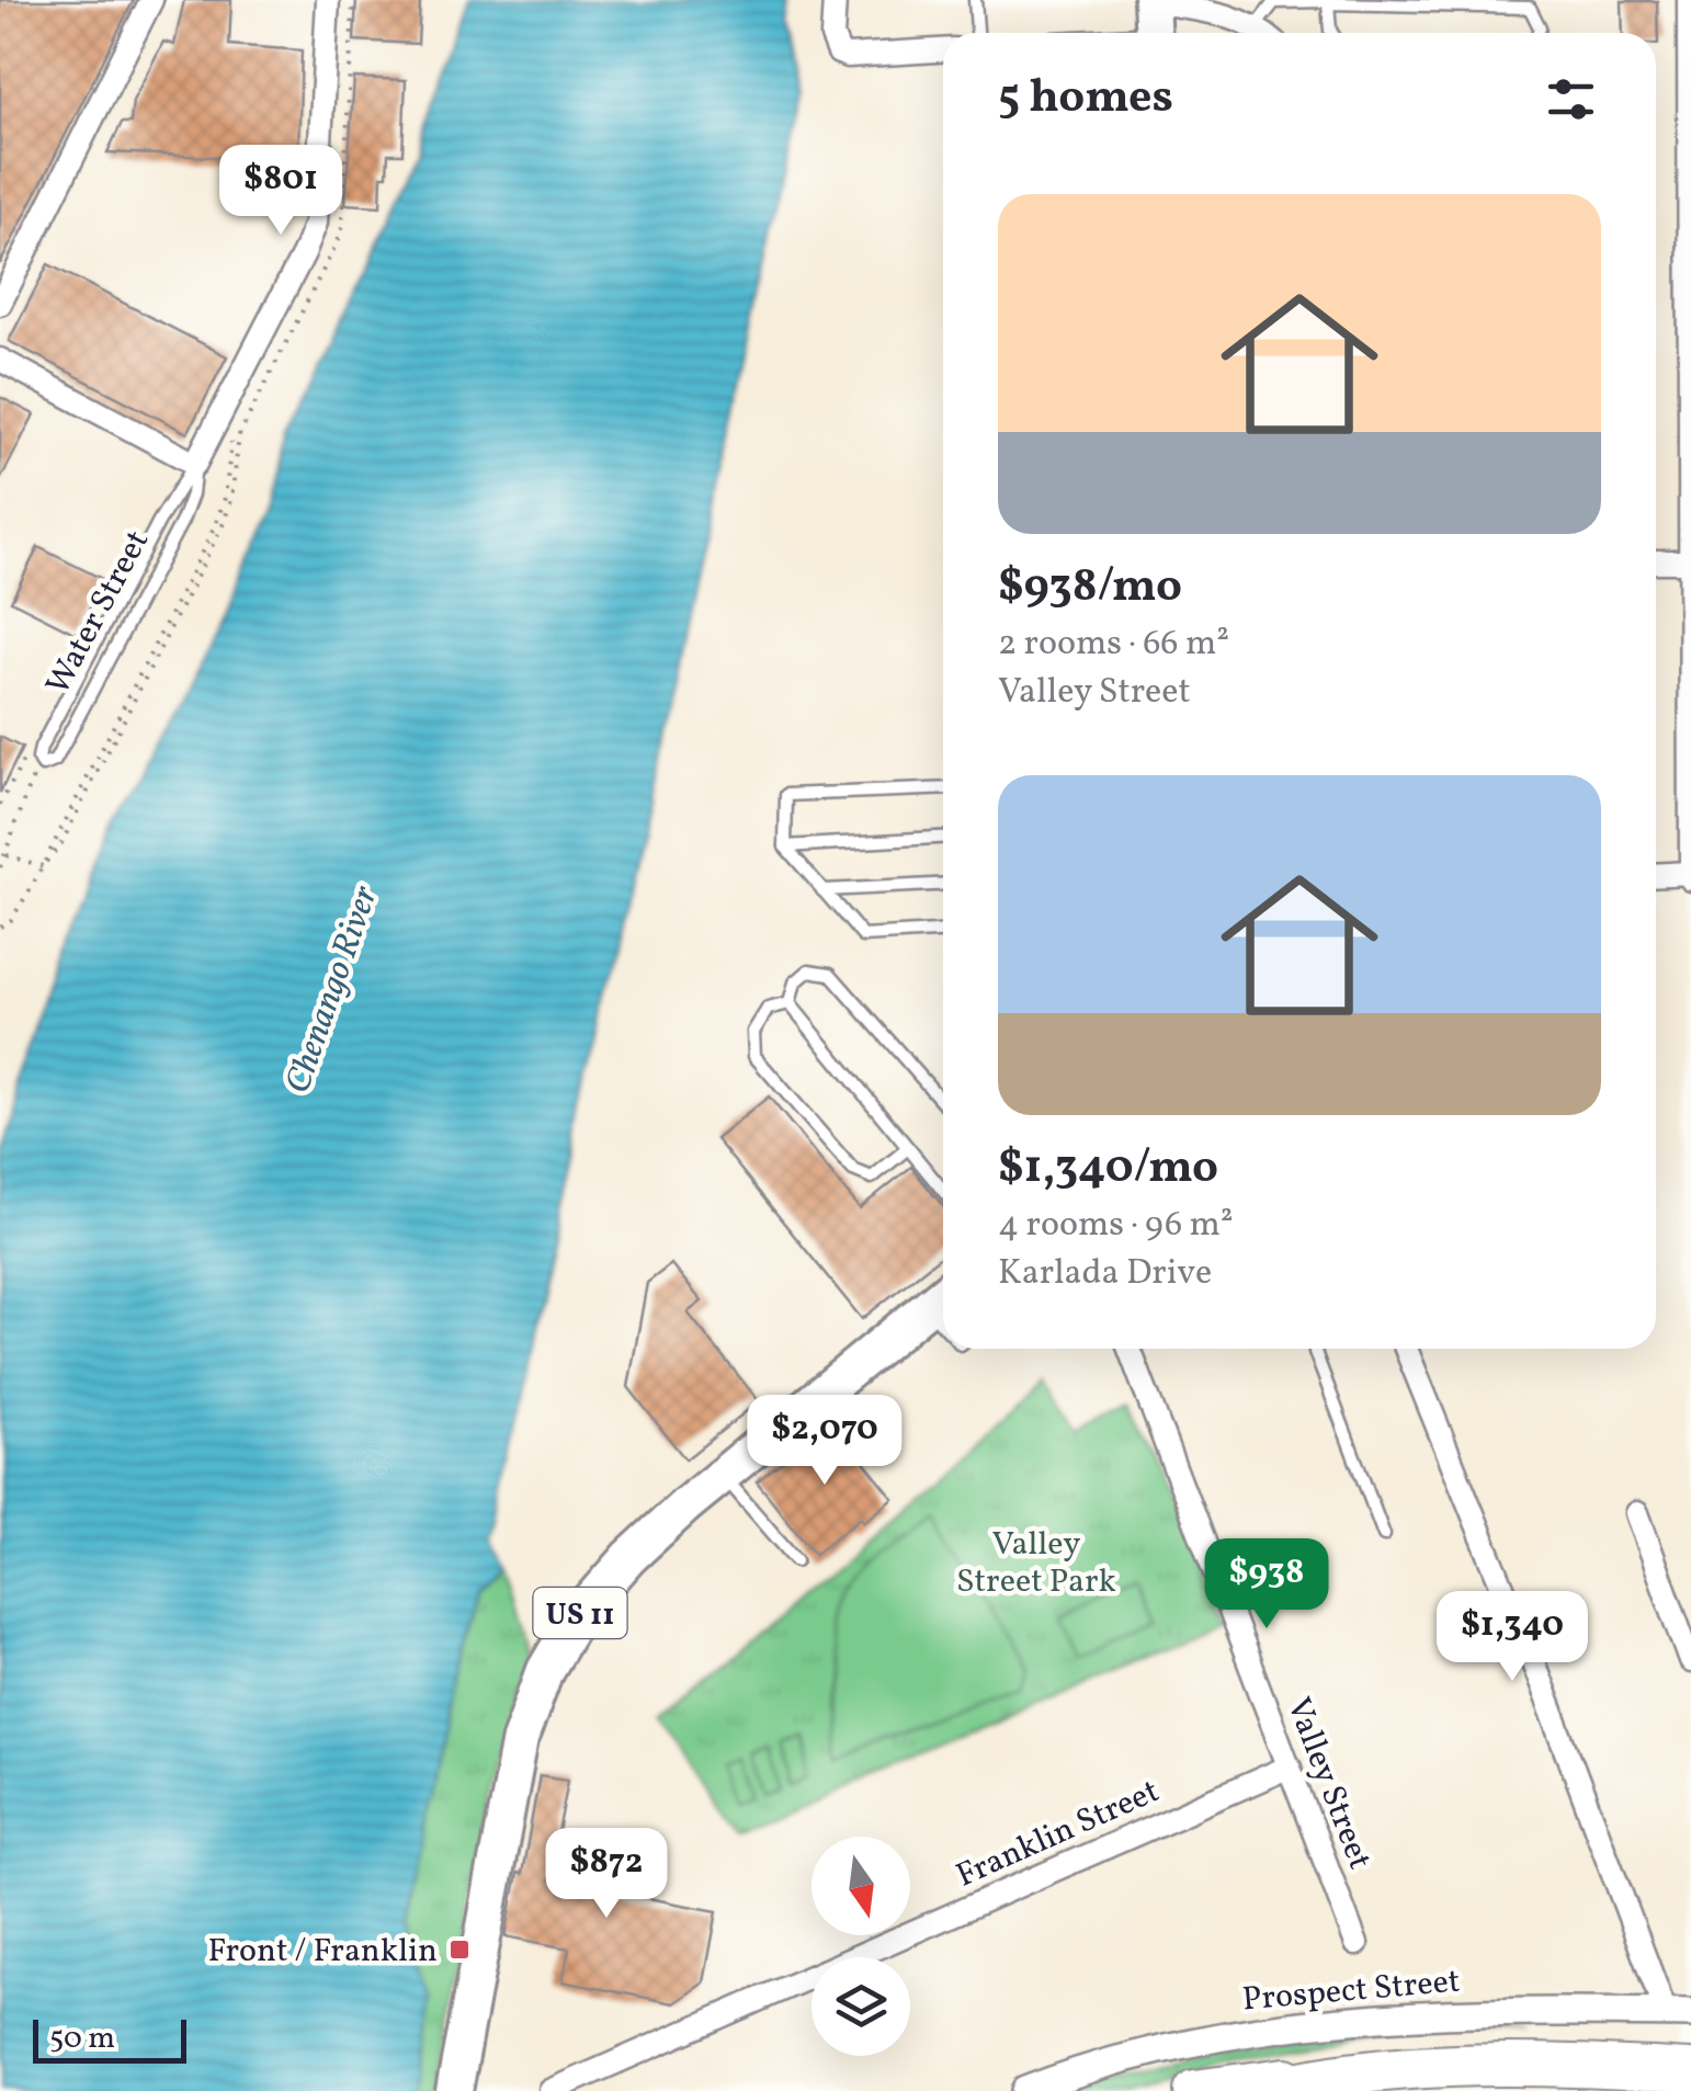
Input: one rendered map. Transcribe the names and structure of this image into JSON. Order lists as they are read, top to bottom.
{
  "streets": {
    "main road": ["US 11"],
    "street": [
      "Water Street",
      "Valley Street",
      "Franklin Street",
      "Prospect Street"
    ]
  },
  "crossings": [
    ["Valley Street", "Franklin Street"]
  ],
  "water": ["Chenango River"],
  "parks": ["Valley Street Park"],
  "places": {
    "transit": ["Front / Franklin"]
  },
  "scale_bar": "50 m",
  "north": "bottom",
  "page": {
    "heading": "5 homes",
    "price": [
      "$801",
      "$2,070",
      "$938",
      "$1,340",
      "$872"
    ],
    "list": [
      {
        "name": "$938/mo",
        "note": "2 rooms · 66 m² · Valley Street"
      },
      {
        "name": "$1,340/mo",
        "note": "4 rooms · 96 m² · Karlada Drive"
      }
    ],
    "scale": "50 m"
  }
}
